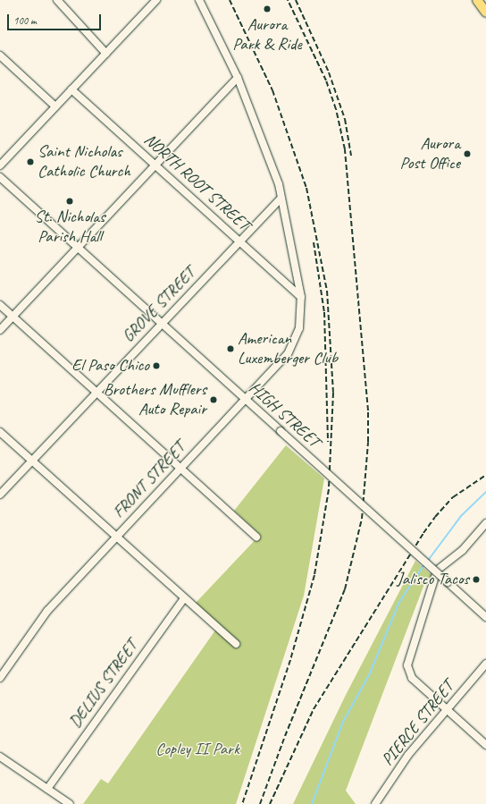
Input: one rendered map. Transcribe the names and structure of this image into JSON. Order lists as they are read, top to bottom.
{
  "streets": {
    "street": [
      "NORTH ROOT STREET",
      "GROVE STREET",
      "HIGH STREET",
      "FRONT STREET",
      "DELIUS STREET",
      "PIERCE STREET"
    ]
  },
  "crossings": [
    ["NORTH ROOT STREET", "GROVE STREET"],
    ["NORTH ROOT STREET", "FRONT STREET"],
    ["GROVE STREET", "HIGH STREET"],
    ["GROVE STREET", "FRONT STREET"],
    ["HIGH STREET", "FRONT STREET"]
  ],
  "parks": ["Copley II Park"],
  "places": [
    "Aurora Park & Ride",
    "Aurora Post Office",
    "Saint Nicholas Catholic Church",
    "St. Nicholas Parish Hall",
    "American Luxemberger Club",
    "El Paso Chico",
    "Brothers Mufflers Auto Repair",
    "Jalisco Tacos"
  ],
  "scale_bar": "100 m"
}
